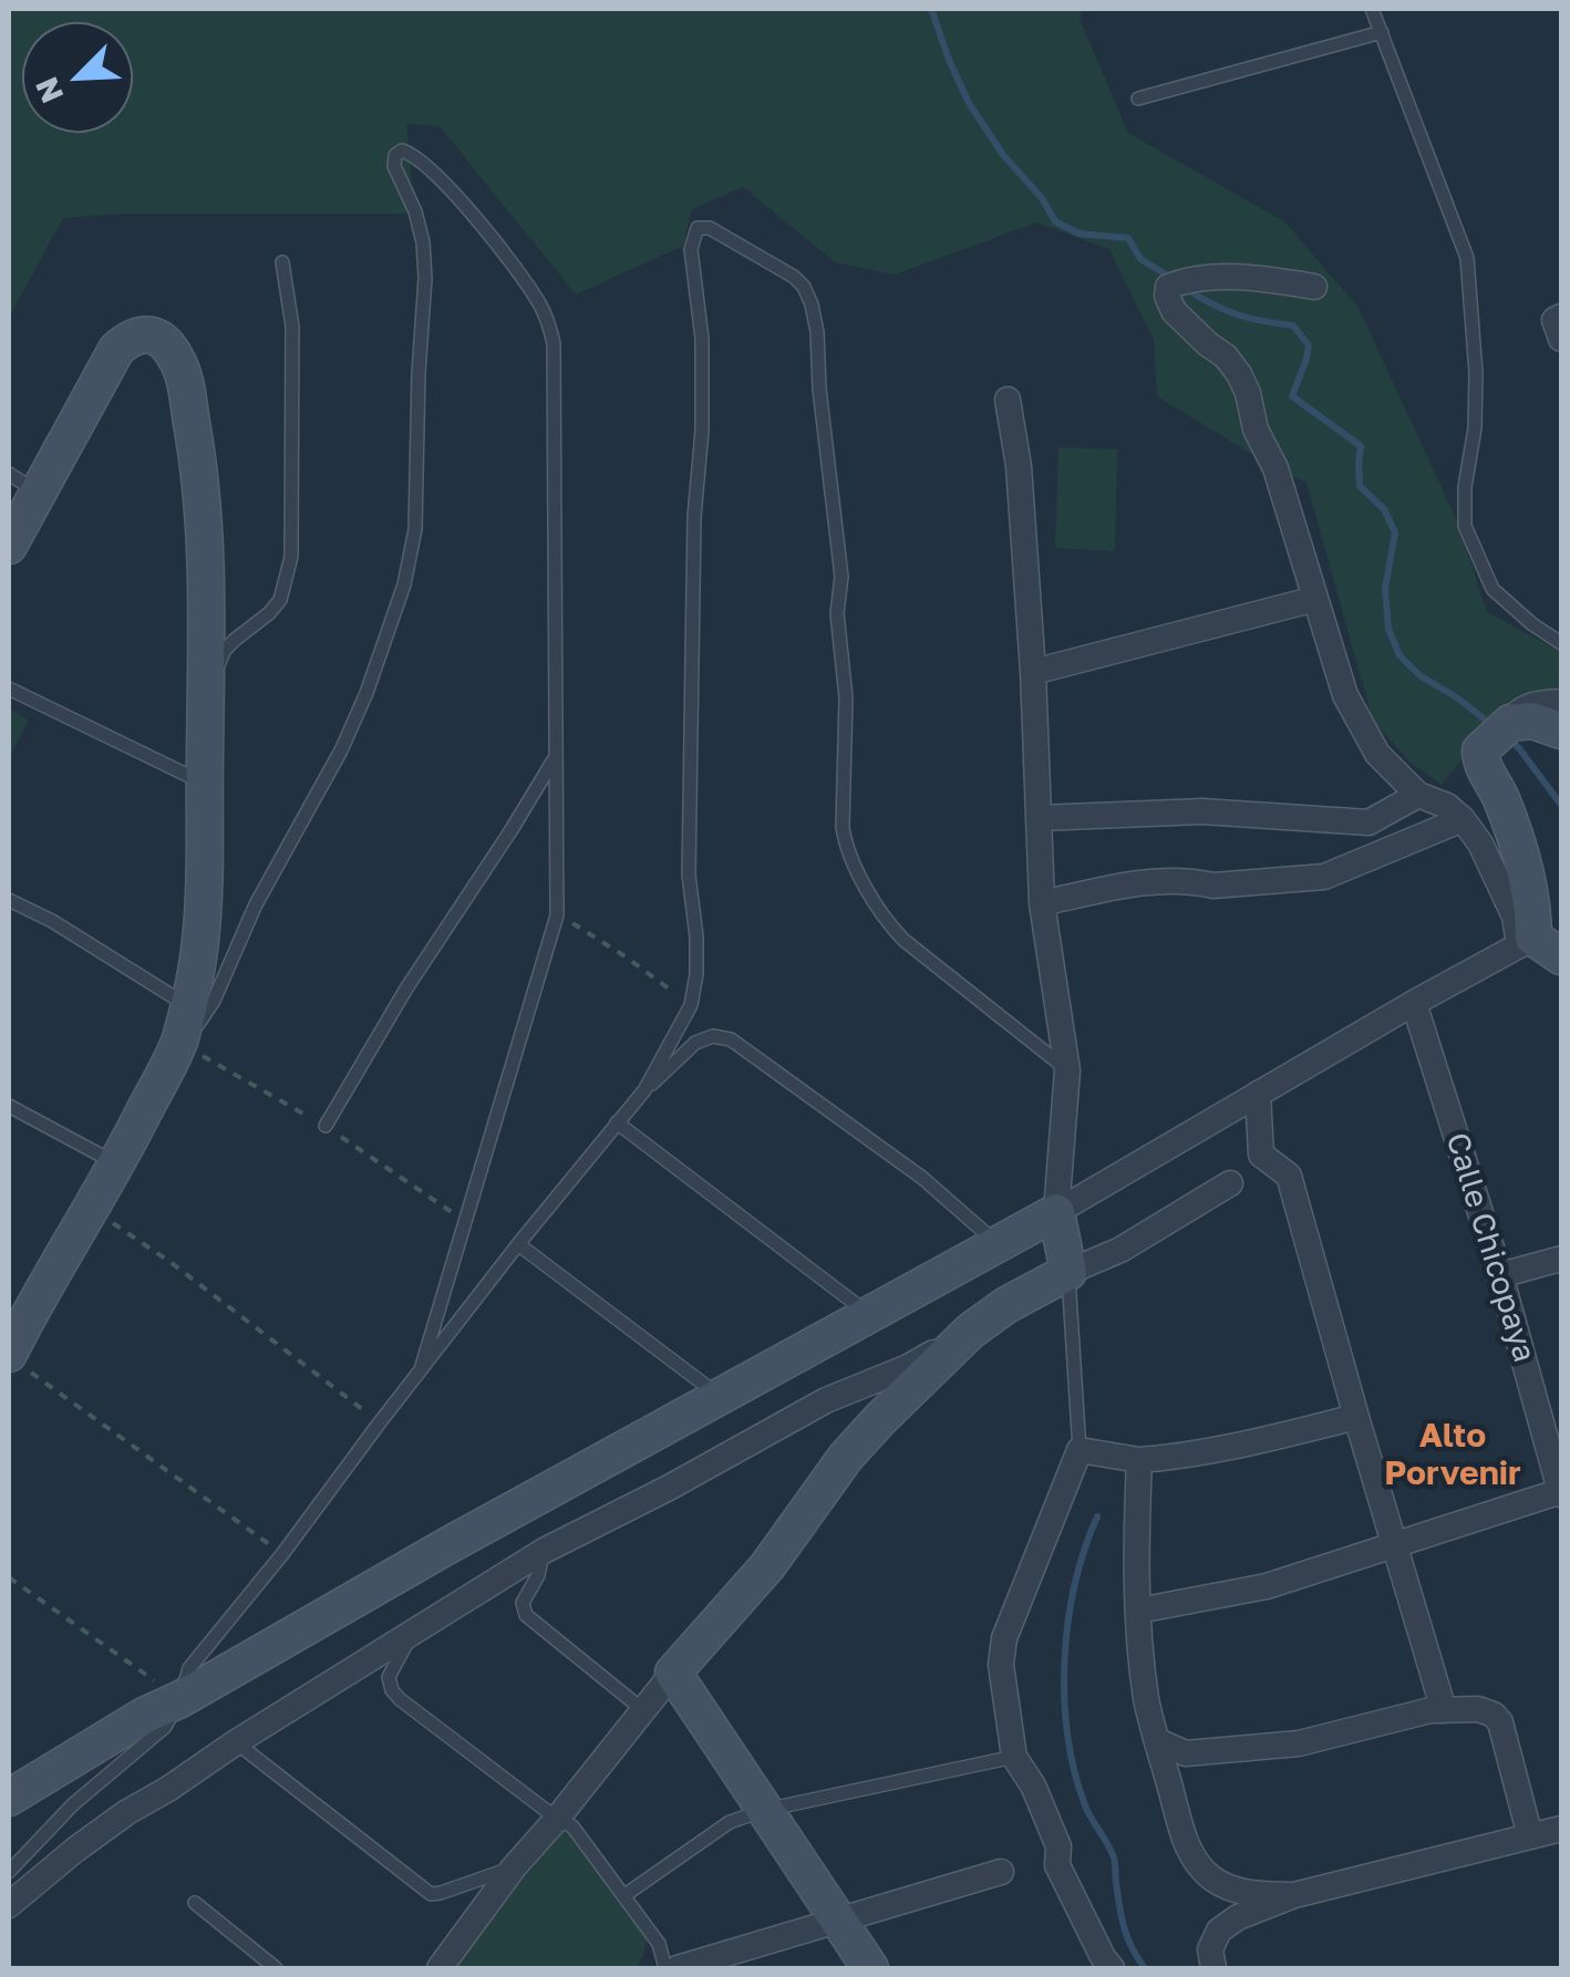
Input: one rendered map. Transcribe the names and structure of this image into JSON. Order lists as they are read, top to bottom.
{
  "streets": {
    "street": ["Calle Chicopaya"]
  },
  "districts": ["Alto Porvenir"],
  "north": "bottom left"
}
